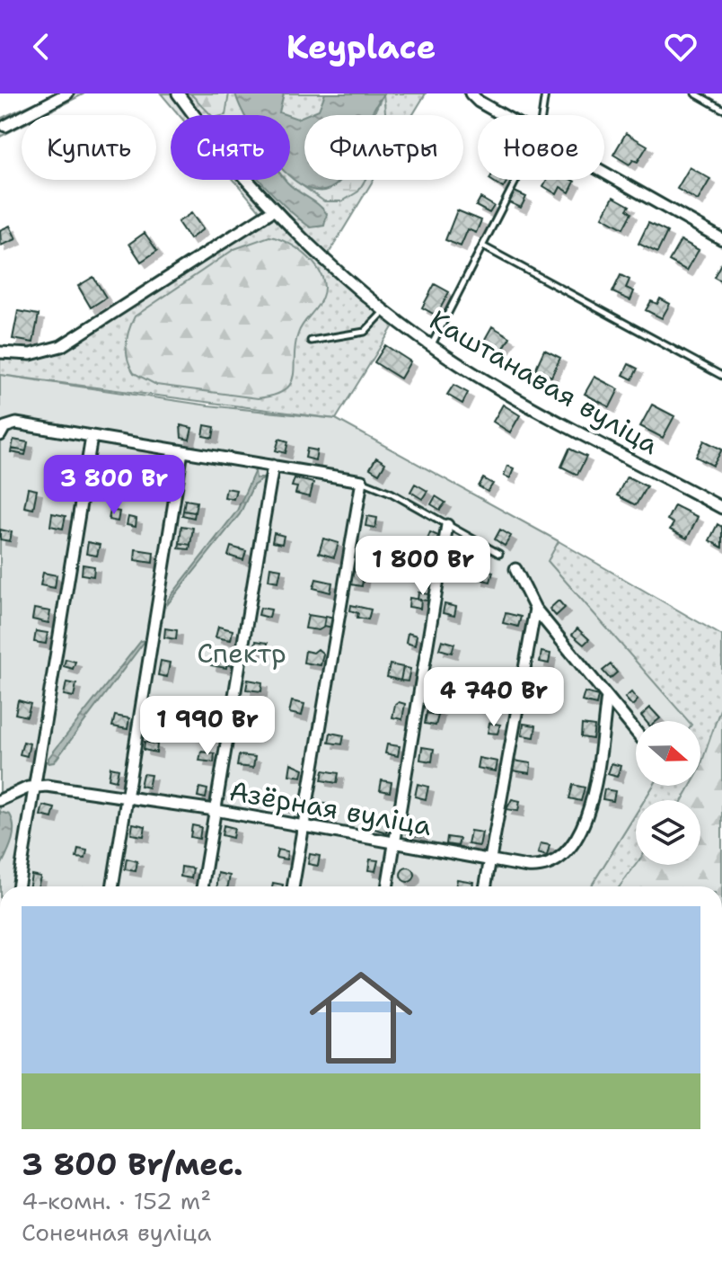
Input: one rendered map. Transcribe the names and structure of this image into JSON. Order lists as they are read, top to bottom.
{
  "streets": {
    "street": ["Каштанавая вуліца", "Азёрная вуліца"]
  },
  "parks": ["Спектр"],
  "north": "right",
  "page": {
    "header": "Keyplace",
    "chip": [
      "Купить",
      "Снять",
      "Фильтры",
      "Новое"
    ],
    "price": [
      "3 800 Br",
      "1 800 Br",
      "4 740 Br",
      "1 990 Br"
    ],
    "list": [
      {
        "name": "3 800 Br/мес.",
        "note": "4-комн. · 152 m² · Сонечная вуліца"
      }
    ]
  }
}
